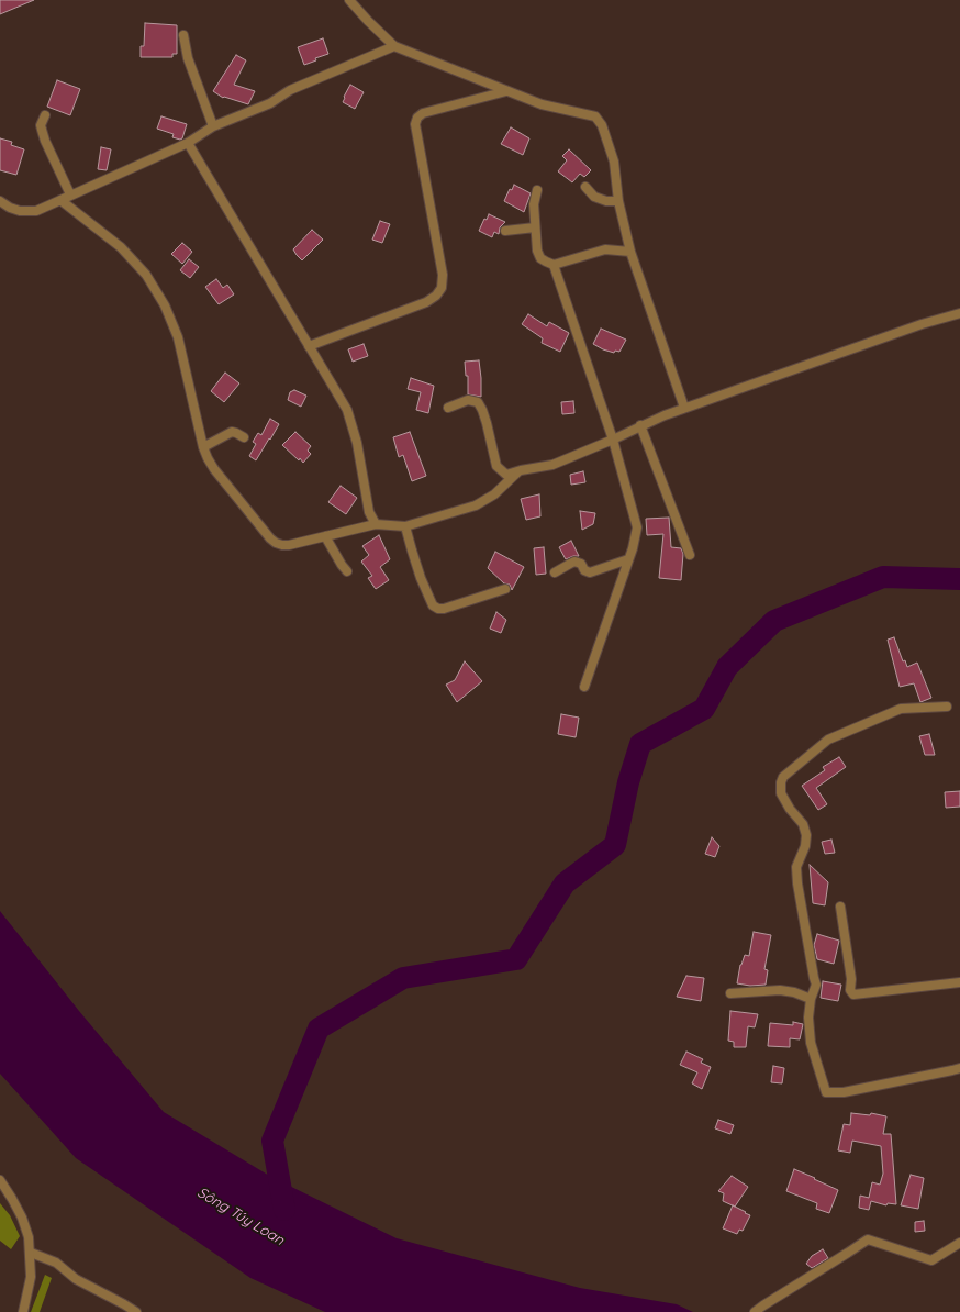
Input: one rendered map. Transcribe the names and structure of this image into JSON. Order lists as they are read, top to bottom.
{
  "water": ["Sông Túy Loan"]
}
